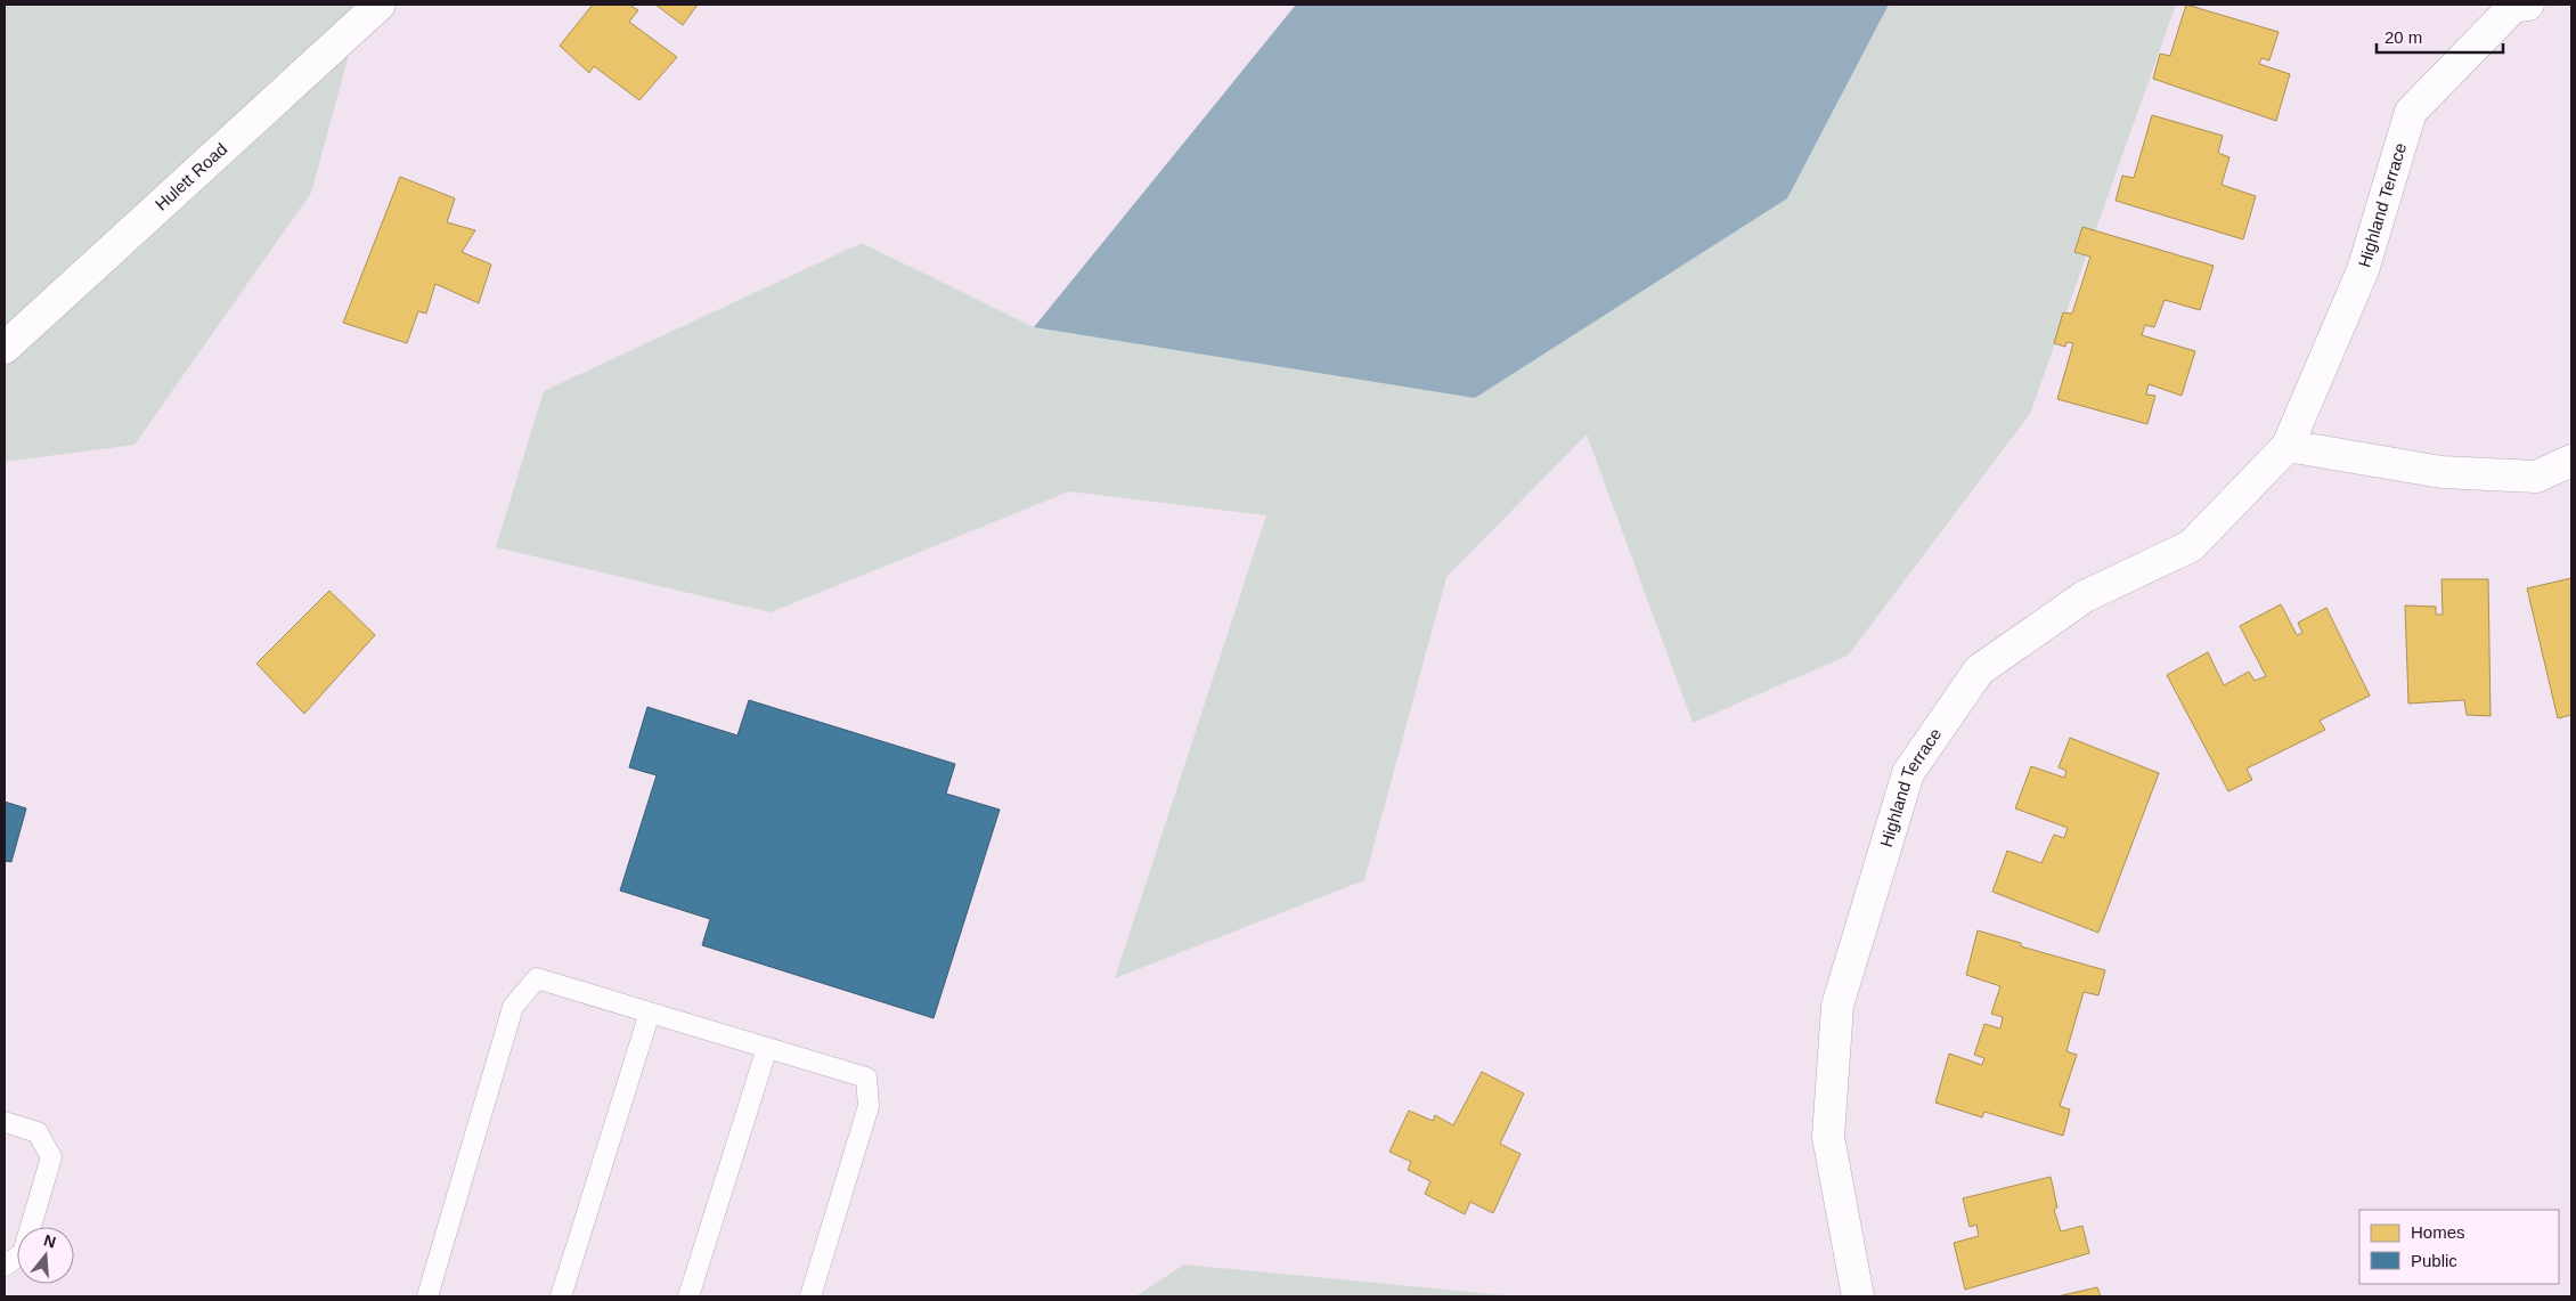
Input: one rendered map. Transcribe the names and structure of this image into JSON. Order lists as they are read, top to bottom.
{
  "streets": {
    "street": ["Hulett Road", "Highland Terrace"]
  },
  "legend": ["Homes", "Public"],
  "scale_bar": "20 m",
  "north": "top"
}
